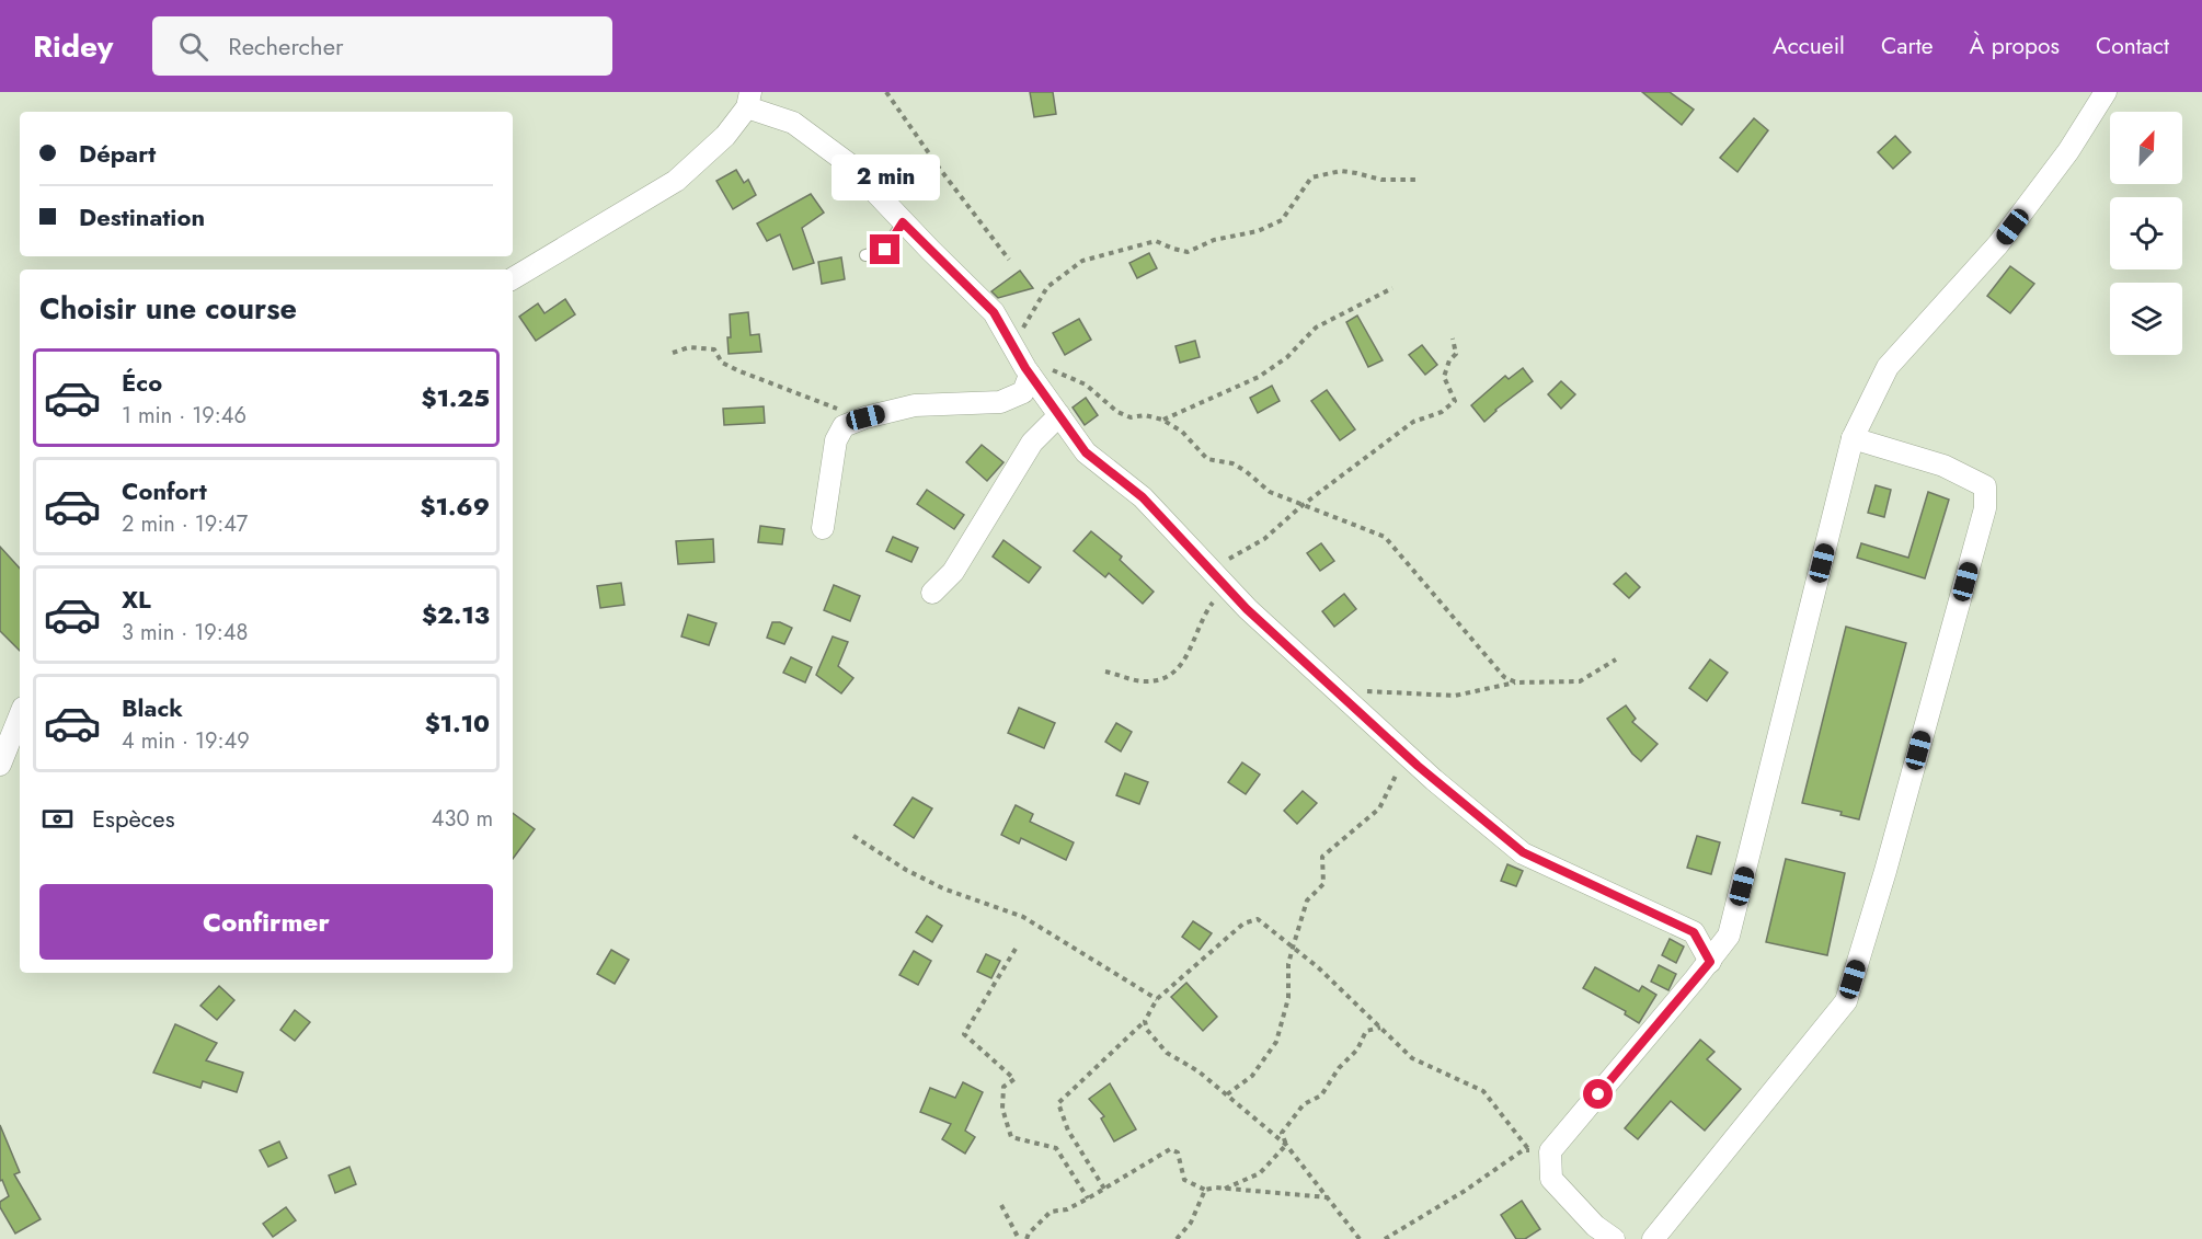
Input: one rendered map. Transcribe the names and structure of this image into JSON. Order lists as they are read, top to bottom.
{
  "north": "top right",
  "page": {
    "header": "Ridey",
    "search": "Rechercher",
    "nav": [
      "Accueil",
      "Carte",
      "À propos",
      "Contact"
    ],
    "banner": ["Départ", "Destination"],
    "bubble": "2 min",
    "heading": "Choisir une course",
    "list": [
      {
        "name": "Éco",
        "note": "1 min · 19:46",
        "value": "$1.25"
      },
      {
        "name": "Confort",
        "note": "2 min · 19:47",
        "value": "$1.69"
      },
      {
        "name": "XL",
        "note": "3 min · 19:48",
        "value": "$2.13"
      },
      {
        "name": "Black",
        "note": "4 min · 19:49",
        "value": "$1.10"
      }
    ],
    "pay": ["Espèces", "430 m"],
    "buttons": "Confirmer"
  }
}
